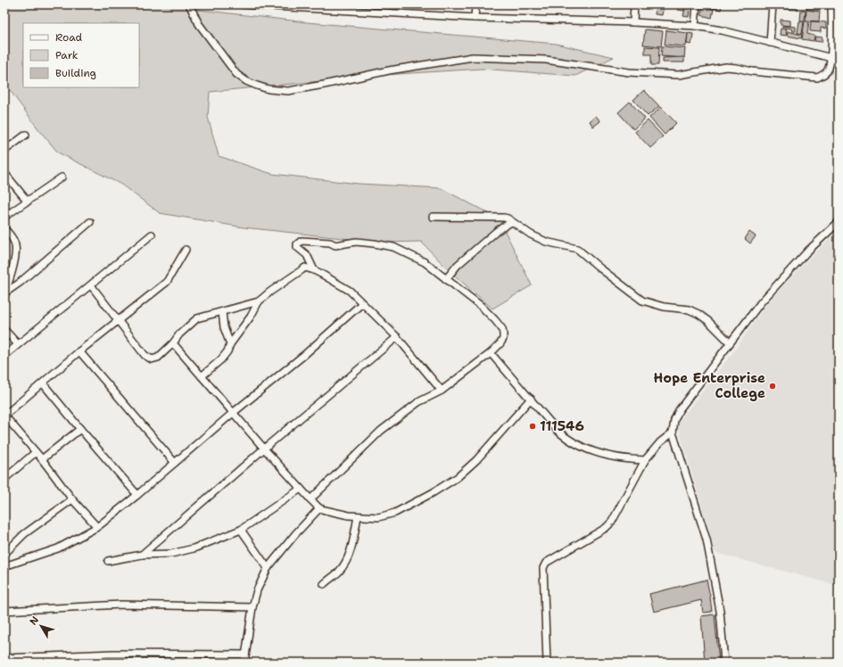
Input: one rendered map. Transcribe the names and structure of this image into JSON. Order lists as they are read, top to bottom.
{
  "places": ["Hope Enterprise College", "111546"],
  "legend": ["Road", "Park", "Building"],
  "north": "top left"
}
